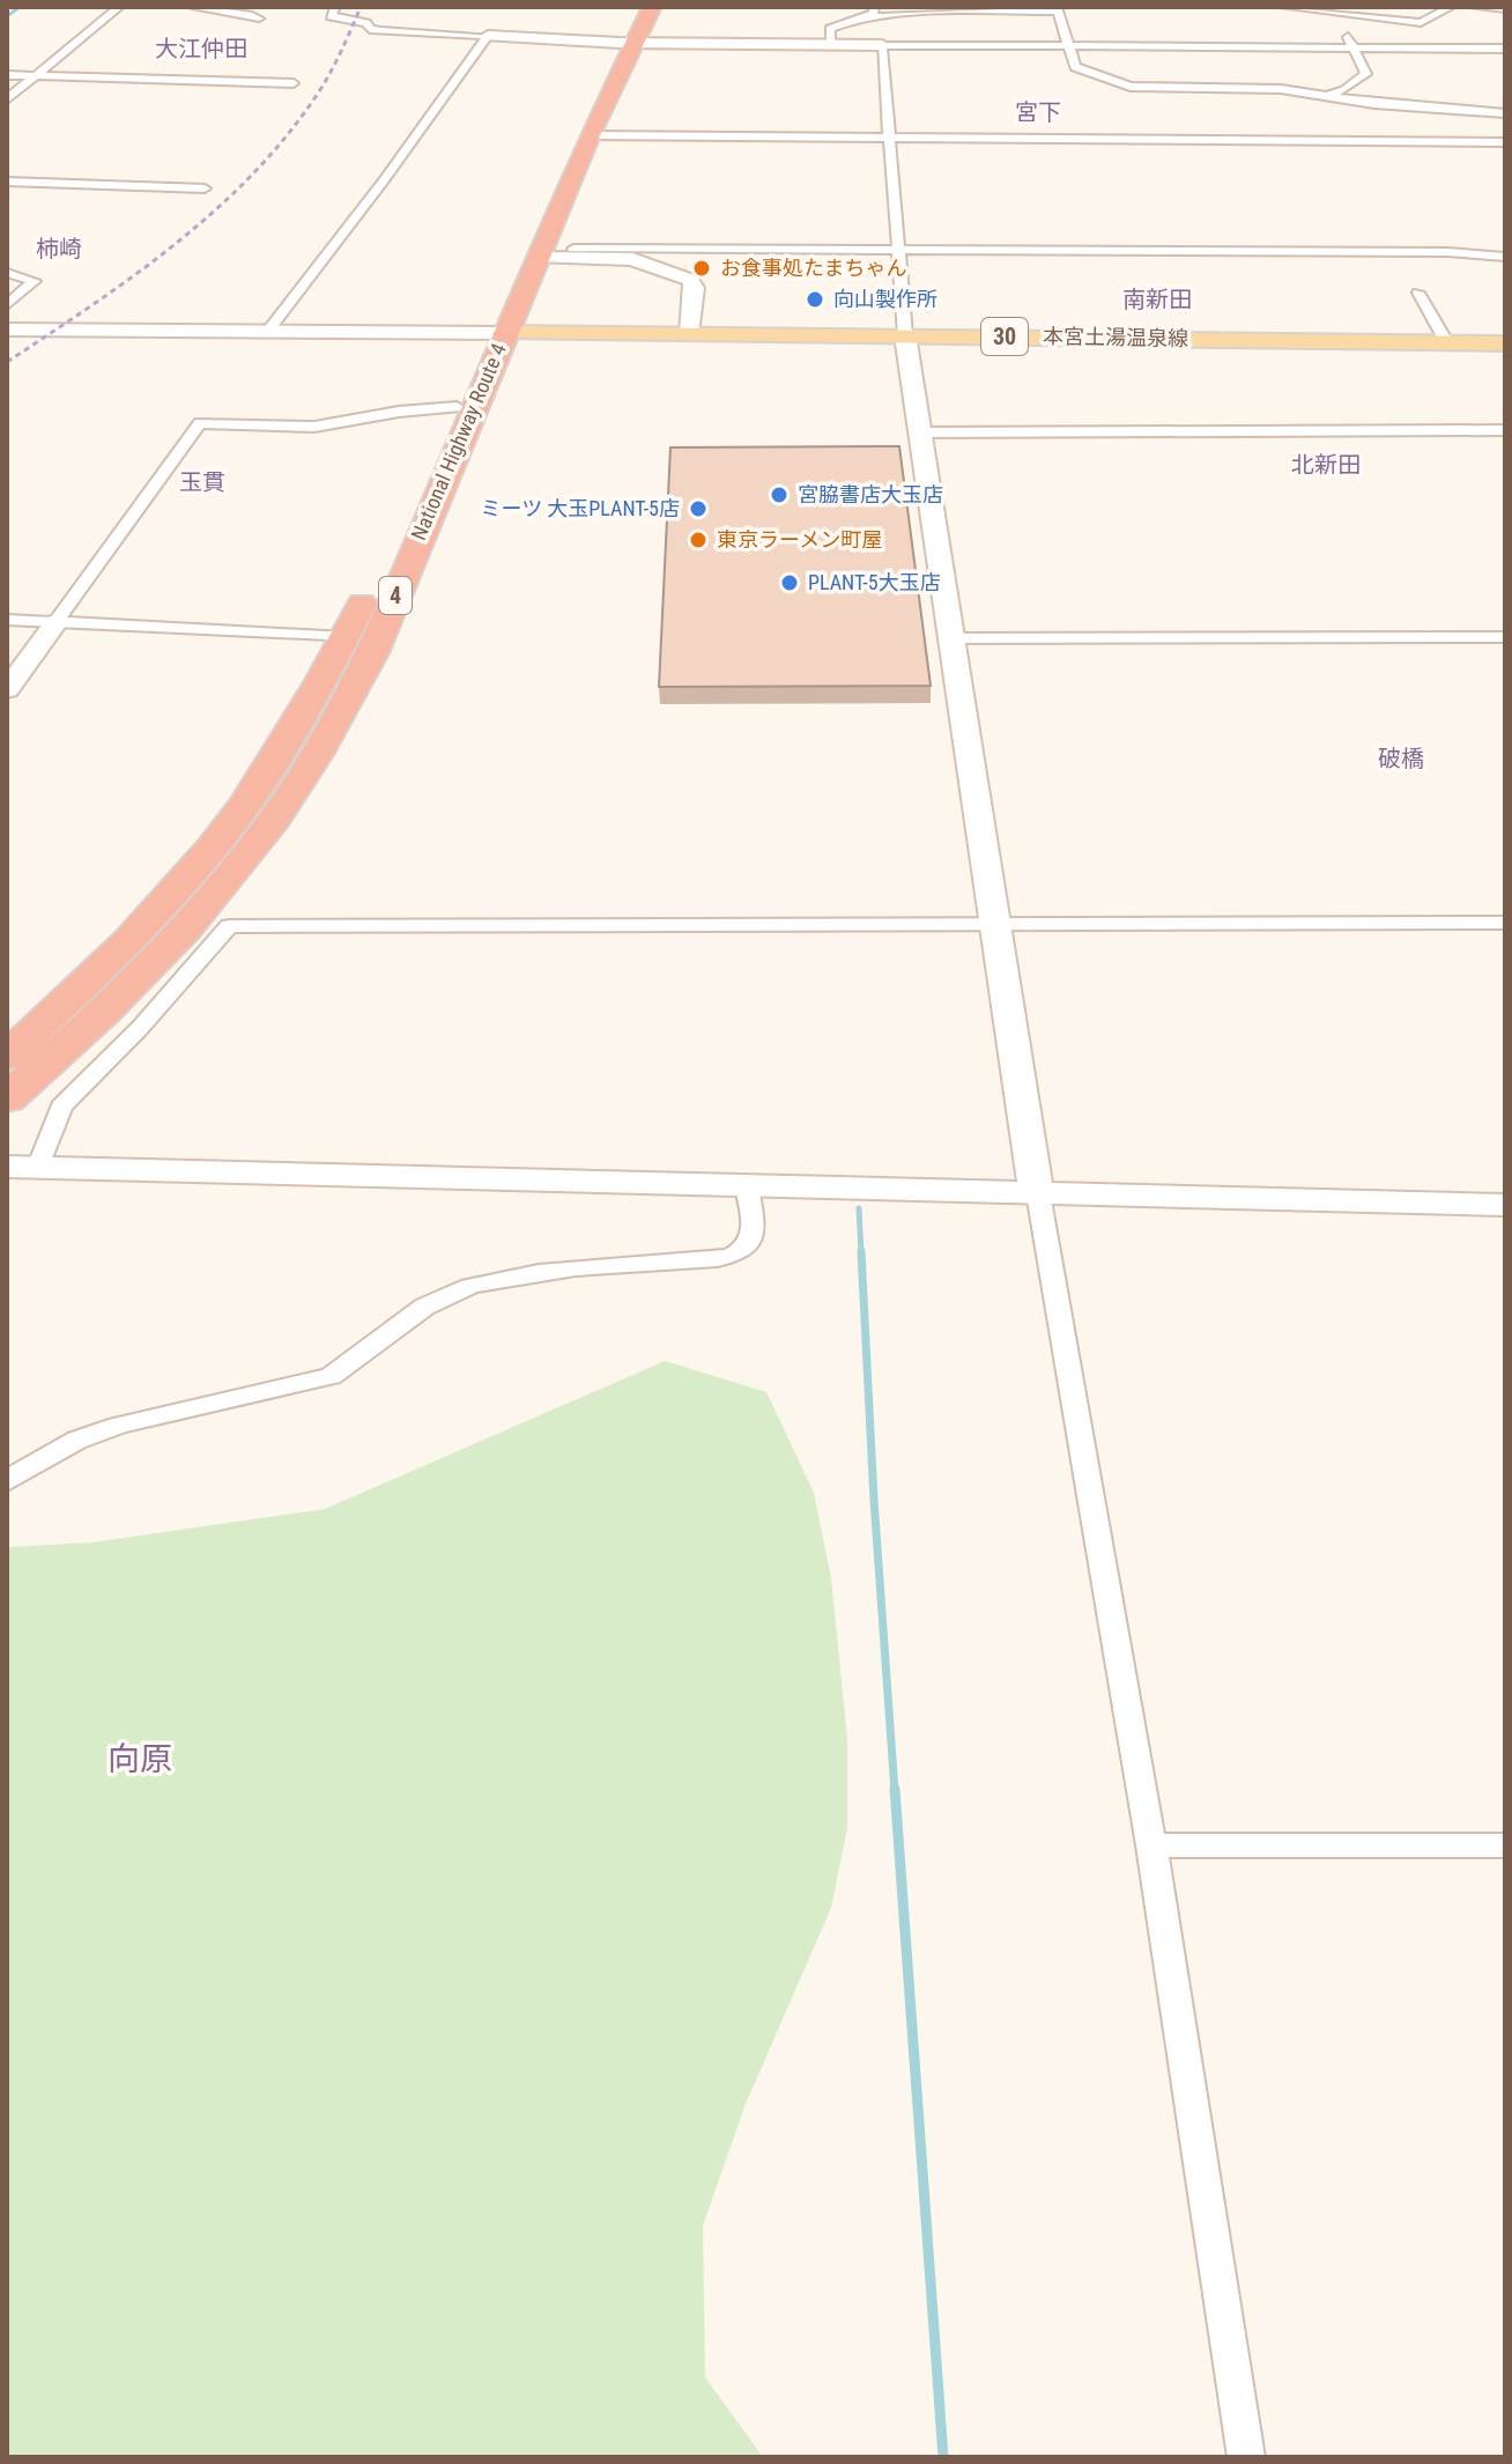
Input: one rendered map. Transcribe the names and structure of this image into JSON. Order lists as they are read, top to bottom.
{
  "streets": {
    "highway": ["National Highway Route 4", "4"],
    "main road": ["30", "本宮土湯温泉線"]
  },
  "crossings": [
    ["本宮土湯温泉線", "National Highway Route 4"]
  ],
  "districts": [
    "大江仲田",
    "宮下",
    "柿崎",
    "南新田",
    "北新田",
    "玉貫",
    "破橋",
    "向原"
  ],
  "places": [
    "お食事処たまちゃん",
    "向山製作所",
    "宮脇書店大玉店",
    "ミーツ 大玉PLANT-5店",
    "東京ラーメン町屋",
    "PLANT-5大玉店"
  ]
}
